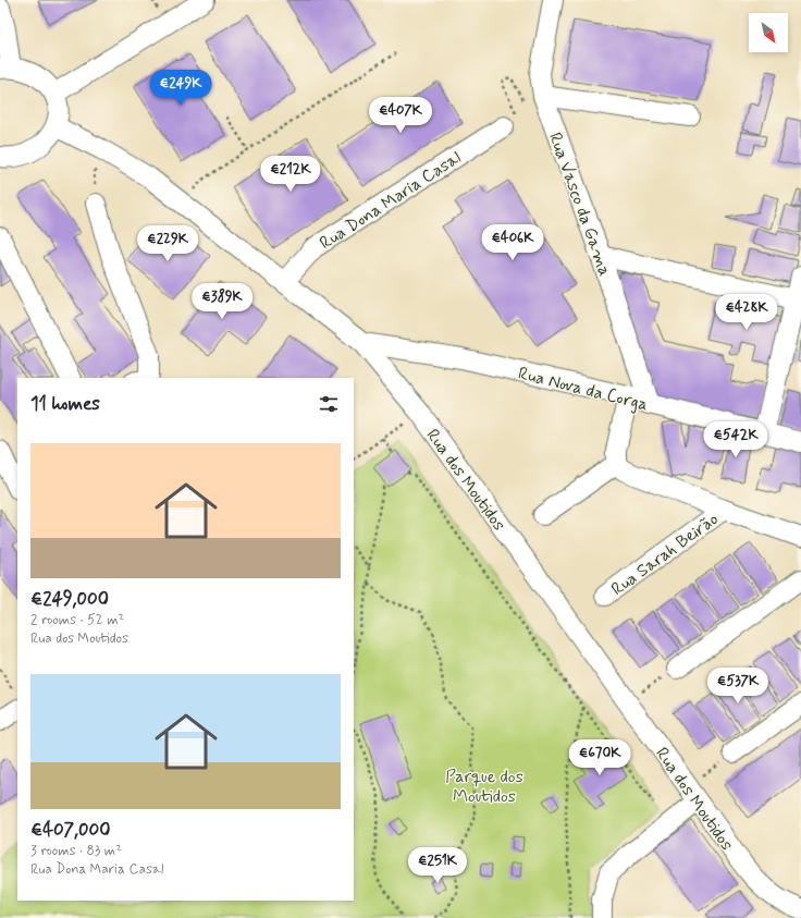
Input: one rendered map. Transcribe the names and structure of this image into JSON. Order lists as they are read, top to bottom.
{
  "streets": {
    "street": [
      "Rua Dona Maria Casal",
      "Rua Vasco da Gama",
      "Rua Nova da Corga",
      "Rua dos Moutidos",
      "Rua Sarah Beirão"
    ]
  },
  "crossings": [
    ["Rua Dona Maria Casal", "Rua dos Moutidos"],
    ["Rua Vasco da Gama", "Rua Nova da Corga"],
    ["Rua Nova da Corga", "Rua dos Moutidos"]
  ],
  "parks": ["Parque dos Moutidos"],
  "north": "bottom right",
  "page": {
    "price": [
      "€249K",
      "€407K",
      "€212K",
      "€406K",
      "€229K",
      "€389K",
      "€428K",
      "€542K",
      "€537K",
      "€670K",
      "€251K"
    ],
    "heading": "11 homes",
    "list": [
      {
        "name": "€249,000",
        "note": "2 rooms · 52 m² · Rua dos Moutidos"
      },
      {
        "name": "€407,000",
        "note": "3 rooms · 83 m² · Rua Dona Maria Casal"
      }
    ]
  }
}
